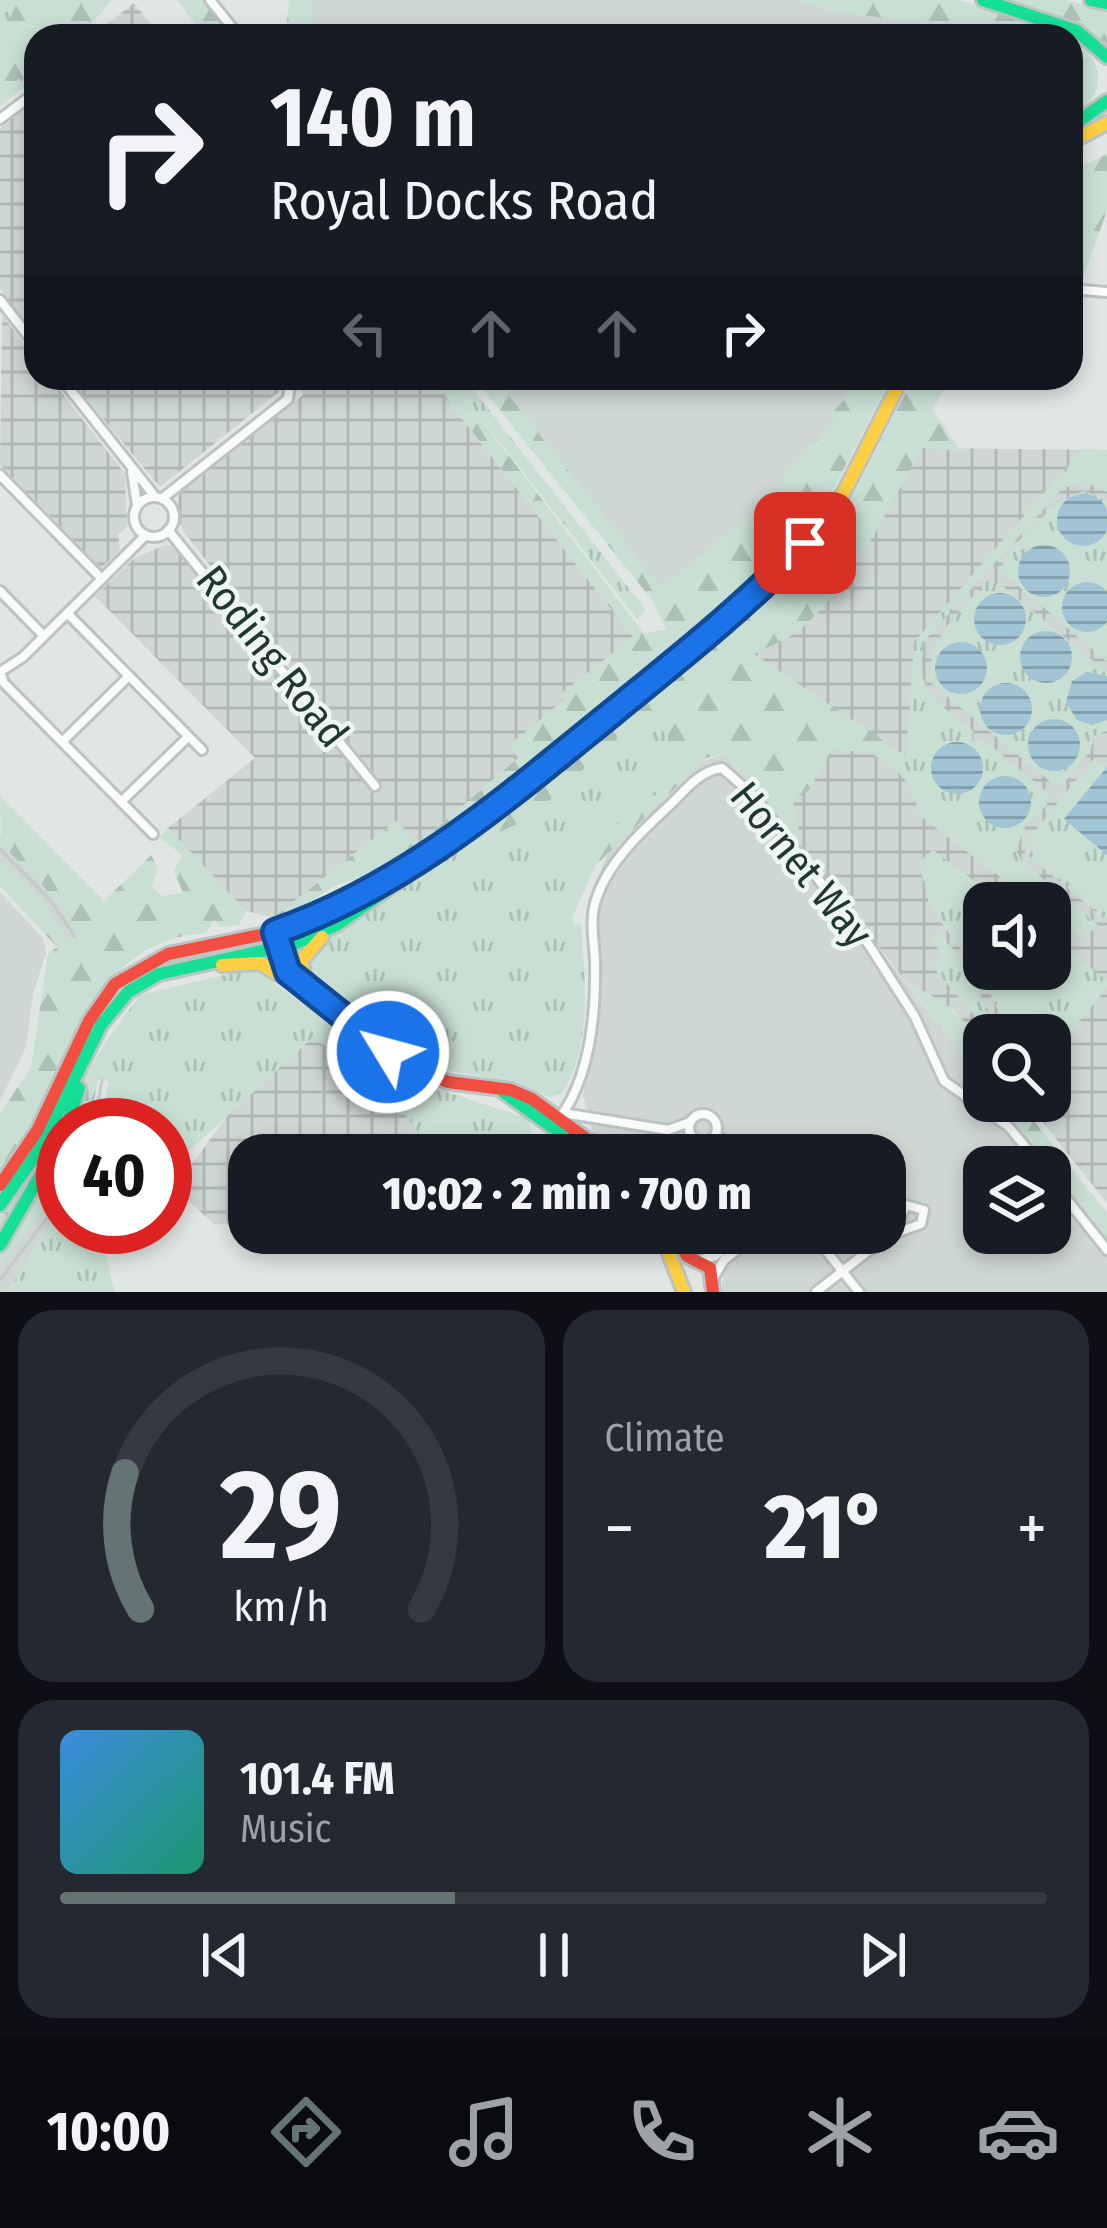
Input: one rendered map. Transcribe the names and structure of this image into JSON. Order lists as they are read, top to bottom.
{
  "streets": {
    "street": ["Roding Road", "Hornet Way"]
  },
  "page": {
    "turn": ["140 m", "Royal Docks Road"],
    "limit": "40",
    "trip": "10:02 · 2 min · 700 m",
    "tile": "Climate",
    "heat": ["−", "21°", "+"],
    "song": ["101.4 FM", "Music"],
    "tabs": "10:00",
    "gauge": ["29", "km/h"]
  }
}
